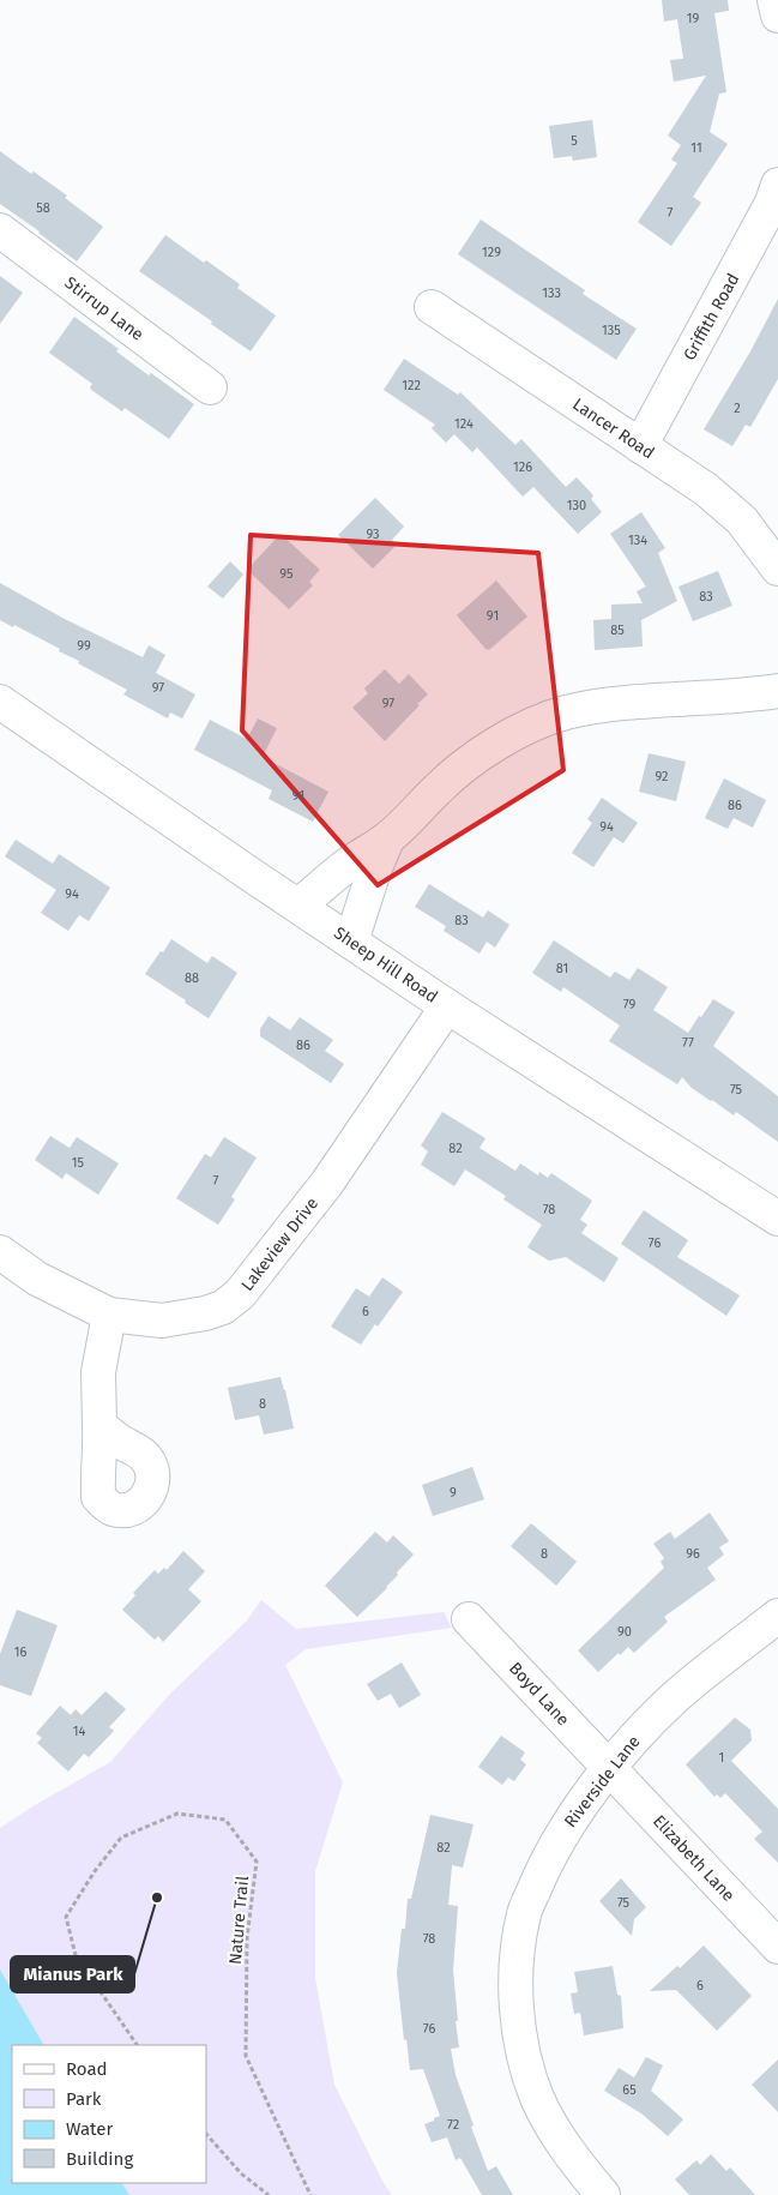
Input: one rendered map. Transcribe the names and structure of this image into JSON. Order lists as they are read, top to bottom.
{
  "streets": {
    "street": [
      "Stirrup Lane",
      "Griffith Road",
      "Lancer Road",
      "Sheep Hill Road",
      "Lakeview Drive",
      "Boyd Lane",
      "Riverside Lane",
      "Elizabeth Lane"
    ],
    "path": ["Nature Trail"]
  },
  "crossings": [
    ["Griffith Road", "Lancer Road"],
    ["Sheep Hill Road", "Lakeview Drive"],
    ["Boyd Lane", "Riverside Lane"],
    ["Boyd Lane", "Elizabeth Lane"],
    ["Riverside Lane", "Elizabeth Lane"]
  ],
  "places": ["Mianus Park"],
  "house_numbers": [
    "19",
    "5",
    "11",
    "58",
    "7",
    "129",
    "133",
    "135",
    "122",
    "2",
    "124",
    "126",
    "130",
    "93",
    "134",
    "95",
    "83",
    "91",
    "85",
    "99",
    "97",
    "97",
    "92",
    "91",
    "86",
    "94",
    "94",
    "83",
    "81",
    "88",
    "79",
    "77",
    "86",
    "75",
    "82",
    "15",
    "7",
    "78",
    "76",
    "6",
    "8",
    "9",
    "8",
    "96",
    "90",
    "16",
    "14",
    "1",
    "82",
    "75",
    "78",
    "6",
    "76",
    "65",
    "72"
  ],
  "legend": [
    "Road",
    "Park",
    "Water",
    "Building"
  ]
}
